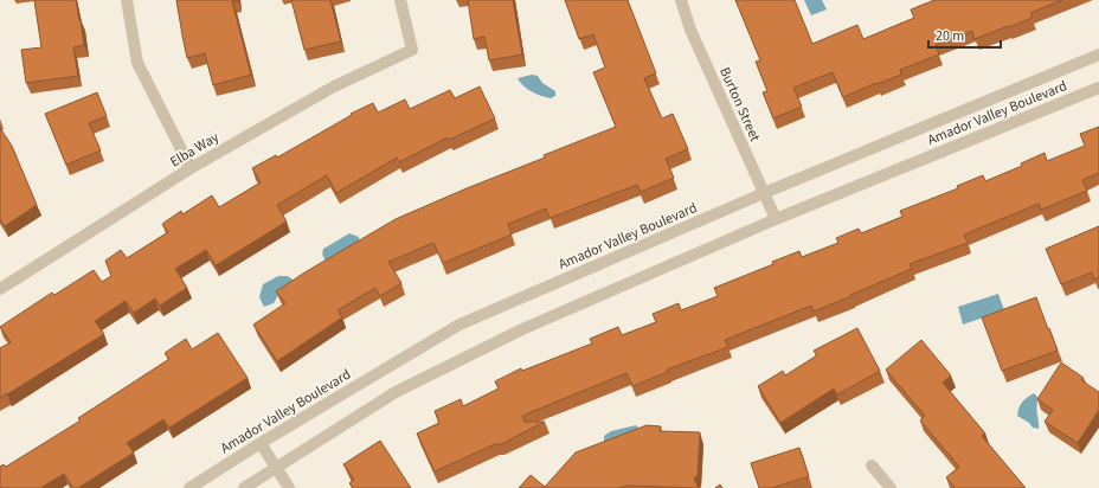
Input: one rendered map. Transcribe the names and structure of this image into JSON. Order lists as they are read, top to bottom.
{
  "streets": {
    "street": ["Burton Street", "Amador Valley Boulevard", "Elba Way"]
  },
  "crossings": [
    ["Burton Street", "Amador Valley Boulevard"]
  ],
  "scale_bar": "20 m"
}
